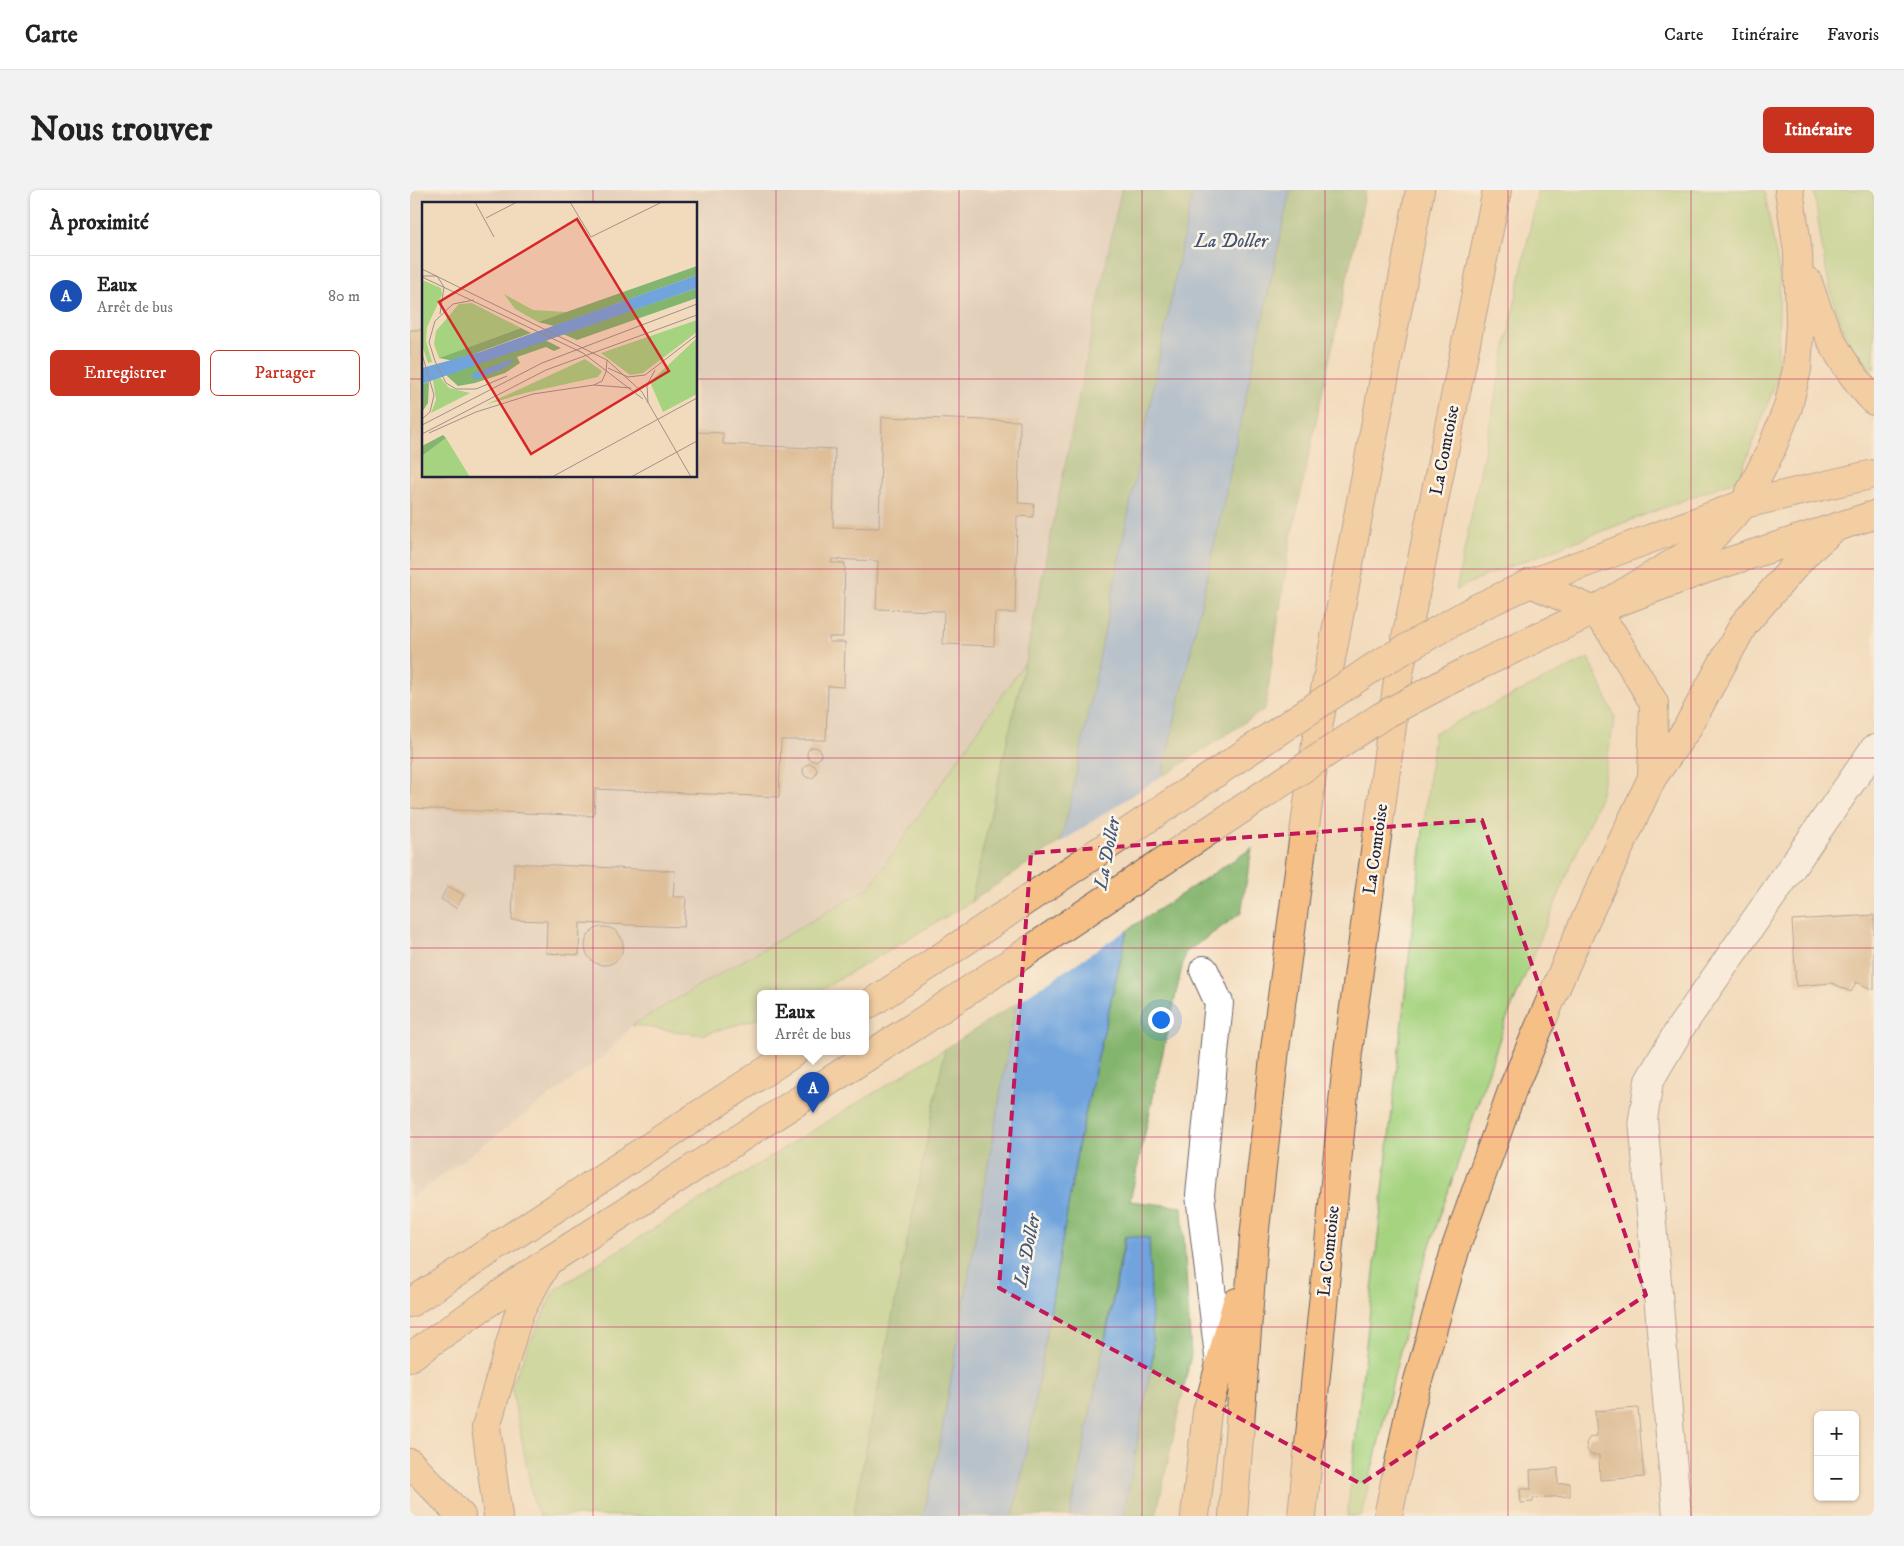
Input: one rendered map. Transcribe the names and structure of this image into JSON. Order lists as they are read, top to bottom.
{
  "streets": {
    "main road": ["La Comtoise"]
  },
  "water": ["La Doller"],
  "page": {
    "header": "Carte",
    "nav": ["Carte", "Itinéraire", "Favoris"],
    "buttons": [
      "Itinéraire",
      ["Enregistrer", "Partager"]
    ],
    "title": "Nous trouver",
    "heading": "À proximité",
    "list": [
      {
        "mark": "A",
        "name": "Eaux",
        "note": "Arrêt de bus",
        "value": "80 m"
      }
    ],
    "popup": ["Eaux", "Arrêt de bus"],
    "pins": "A",
    "map_buttons": ["+", "−"]
  }
}
